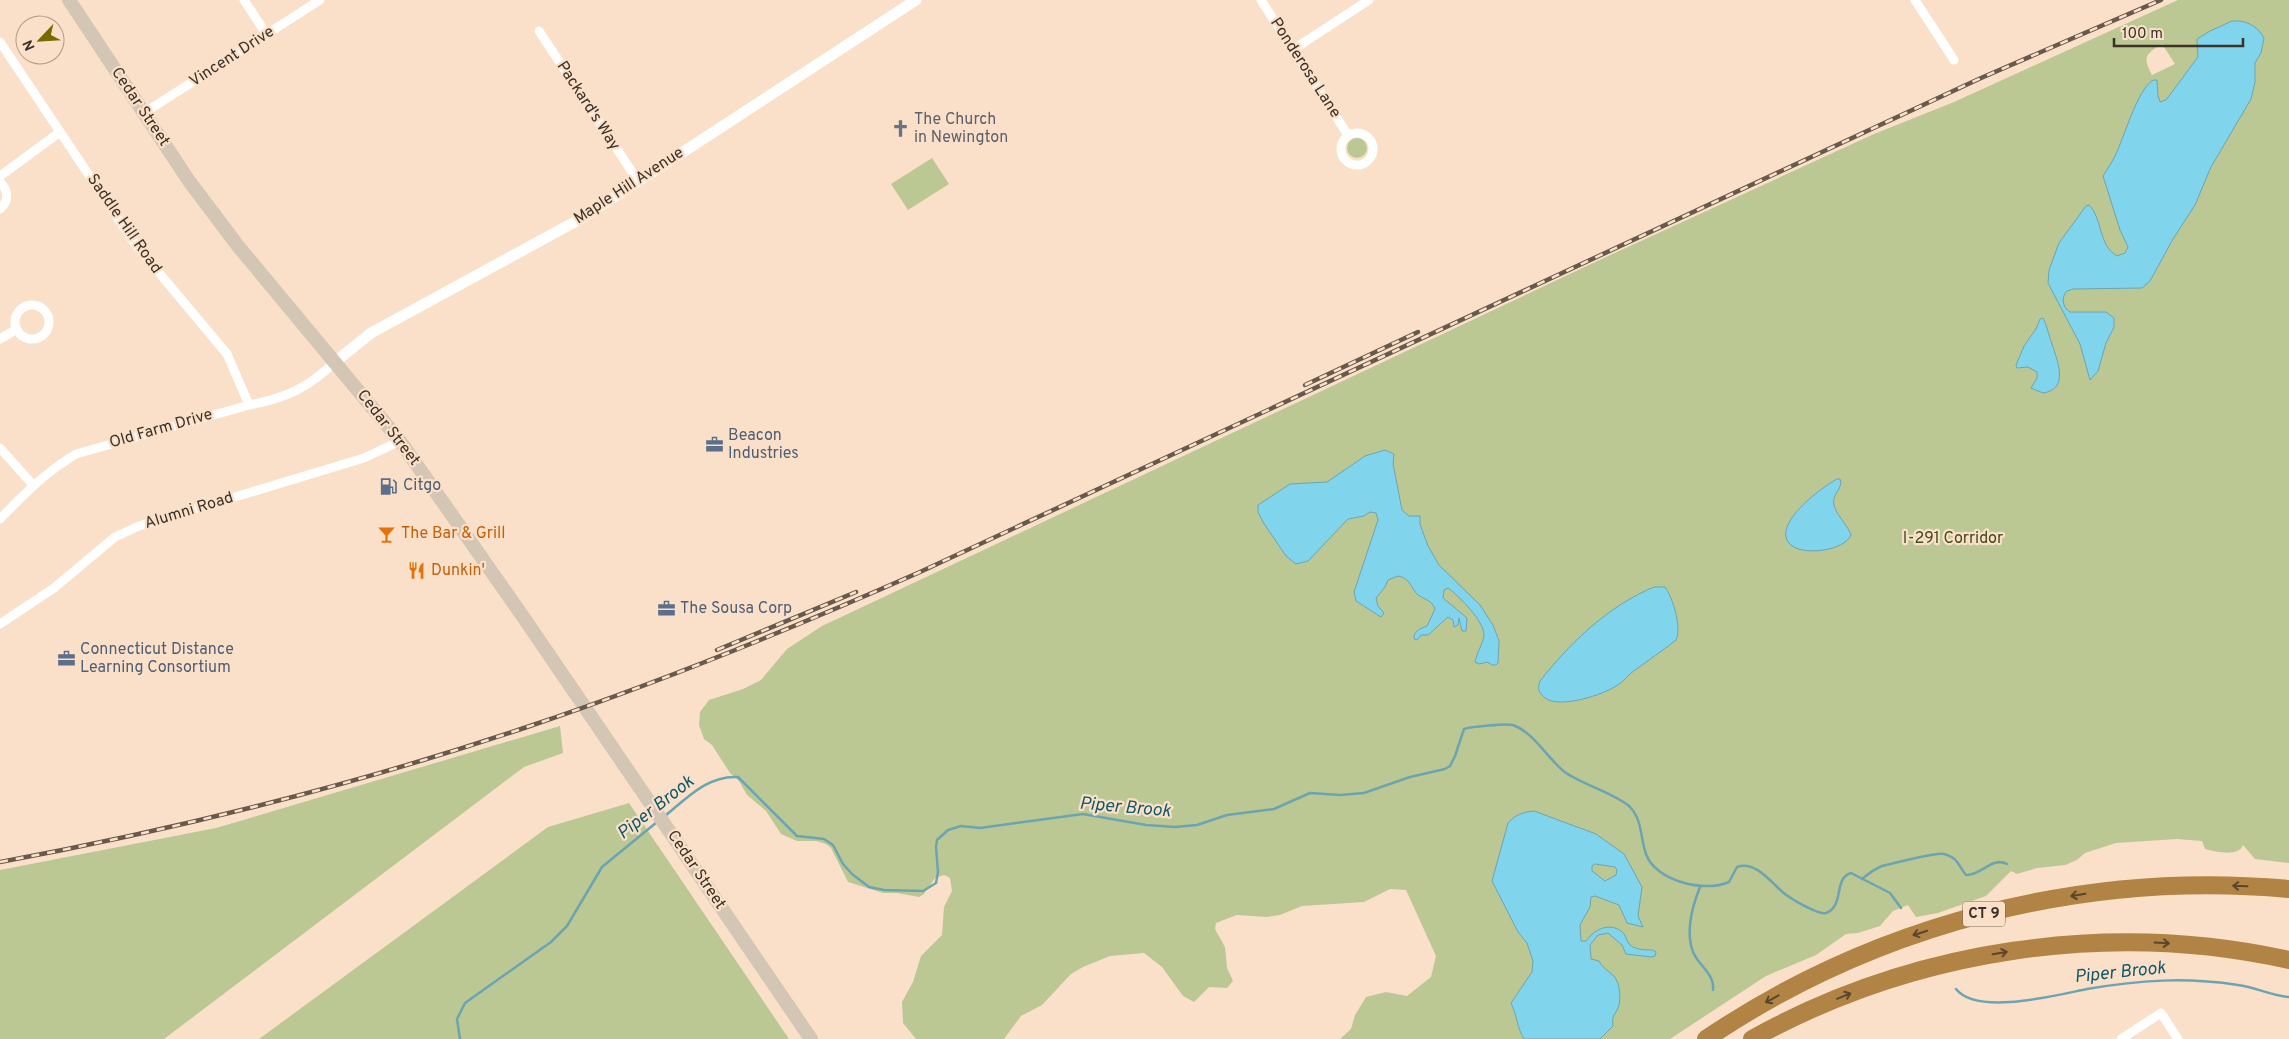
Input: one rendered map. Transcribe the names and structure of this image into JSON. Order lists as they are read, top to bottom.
{
  "streets": {
    "highway": ["CT 9"],
    "main road": ["Cedar Street"],
    "street": [
      "Vincent Drive",
      "Ponderosa Lane",
      "Packard's Way",
      "Maple Hill Avenue",
      "Saddle Hill Road",
      "Old Farm Drive",
      "Alumni Road"
    ]
  },
  "crossings": [
    ["Vincent Drive", "Cedar Street"],
    ["Packard's Way", "Maple Hill Avenue"],
    ["Cedar Street", "Maple Hill Avenue"],
    ["Cedar Street", "Old Farm Drive"],
    ["Cedar Street", "Alumni Road"],
    ["Maple Hill Avenue", "Old Farm Drive"],
    ["Saddle Hill Road", "Old Farm Drive"]
  ],
  "water": ["Piper Brook"],
  "parks": ["I-291 Corridor"],
  "places": {
    "church": ["The Church in Newington"],
    "office": ["Beacon Industries", "The Sousa Corp", "Connecticut Distance Learning Consortium"],
    "fuel station": ["Citgo"],
    "bar": ["The Bar & Grill"],
    "restaurant": ["Dunkin'"]
  },
  "scale_bar": "100 m",
  "north": "bottom left"
}
